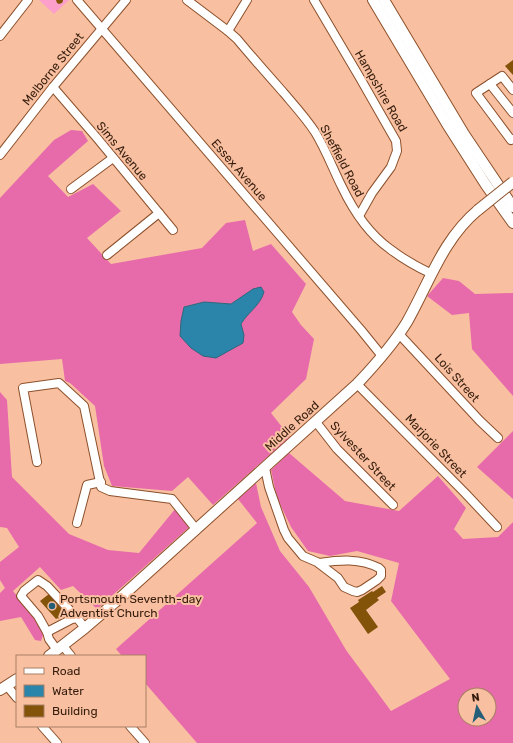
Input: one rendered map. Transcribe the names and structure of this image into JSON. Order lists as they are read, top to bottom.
{
  "streets": {
    "main road": ["Middle Road"],
    "street": [
      "Melborne Street",
      "Hampshire Road",
      "Sims Avenue",
      "Sheffield Road",
      "Essex Avenue",
      "Lois Street",
      "Marjorie Street",
      "Sylvester Street"
    ]
  },
  "crossings": [
    ["Melborne Street", "Sims Avenue"],
    ["Melborne Street", "Essex Avenue"],
    ["Hampshire Road", "Sheffield Road"],
    ["Sheffield Road", "Middle Road"],
    ["Essex Avenue", "Middle Road"],
    ["Lois Street", "Middle Road"],
    ["Middle Road", "Marjorie Street"],
    ["Middle Road", "Sylvester Street"]
  ],
  "places": ["Portsmouth Seventh-day Adventist Church"],
  "legend": ["Road", "Water", "Building"],
  "north": "top"
}
